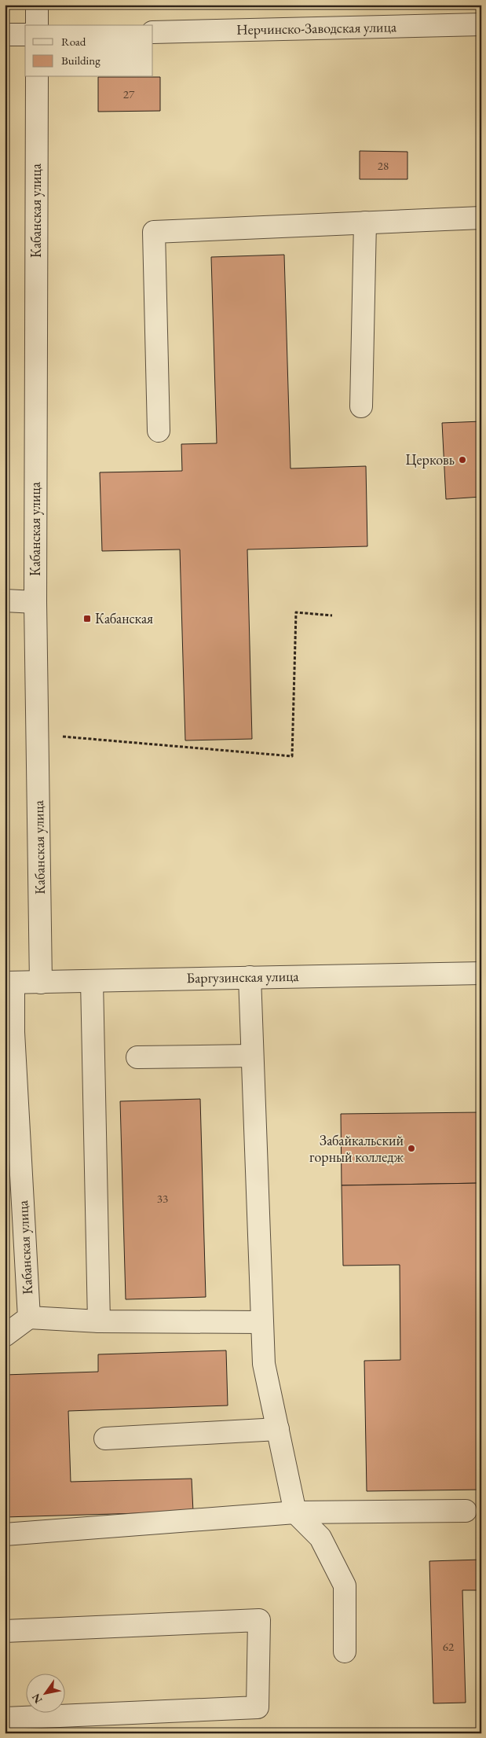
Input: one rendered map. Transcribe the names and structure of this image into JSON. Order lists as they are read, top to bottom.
{
  "streets": {
    "street": ["Нерчинско-Заводская улица", "Кабанская улица", "Баргузинская улица"]
  },
  "crossings": [
    ["Кабанская улица", "Баргузинская улица"]
  ],
  "places": {
    "other": ["Церковь", "Забайкальский горный колледж"],
    "transit": ["Кабанская"]
  },
  "house_numbers": [
    "27",
    "28",
    "33",
    "62"
  ],
  "legend": ["Road", "Building"],
  "north": "bottom left"
}
